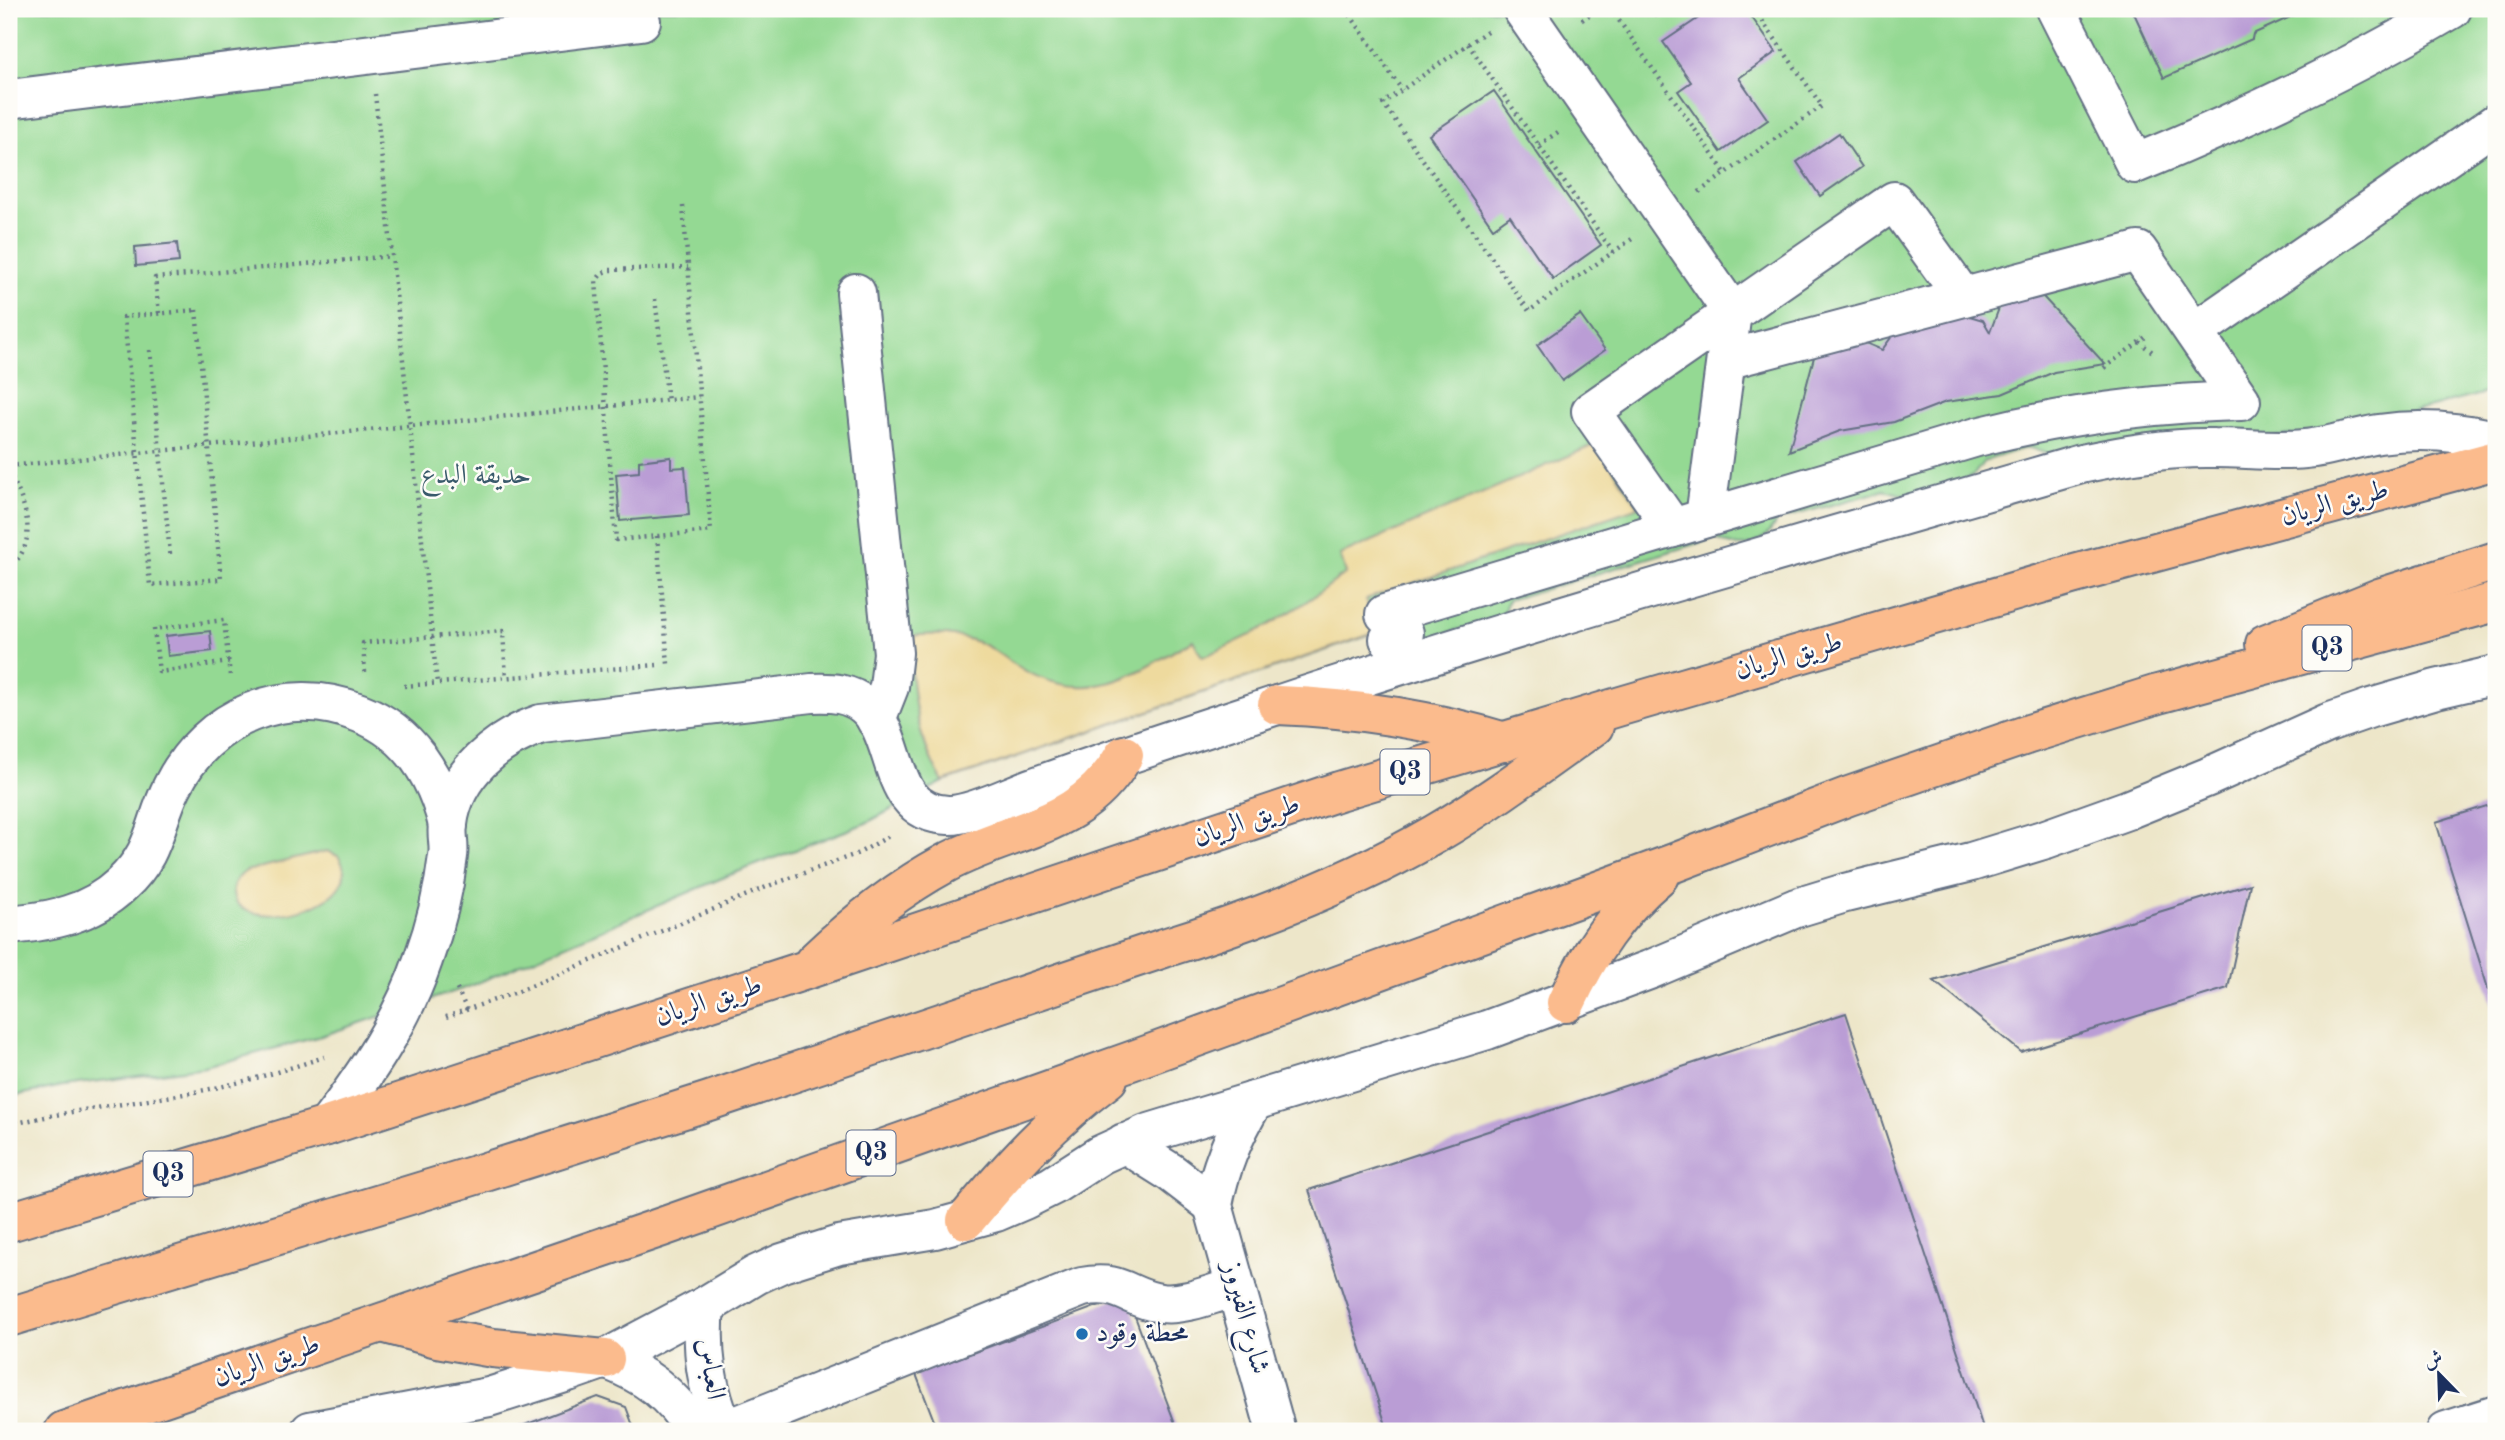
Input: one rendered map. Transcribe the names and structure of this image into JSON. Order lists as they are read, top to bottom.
{
  "streets": {
    "main road": ["طريق الريان", "Q3"],
    "street": ["شارع الفيروز", "العباس"]
  },
  "parks": ["حديقة البدع"],
  "places": ["محطة وقود"],
  "north": "top left"
}
